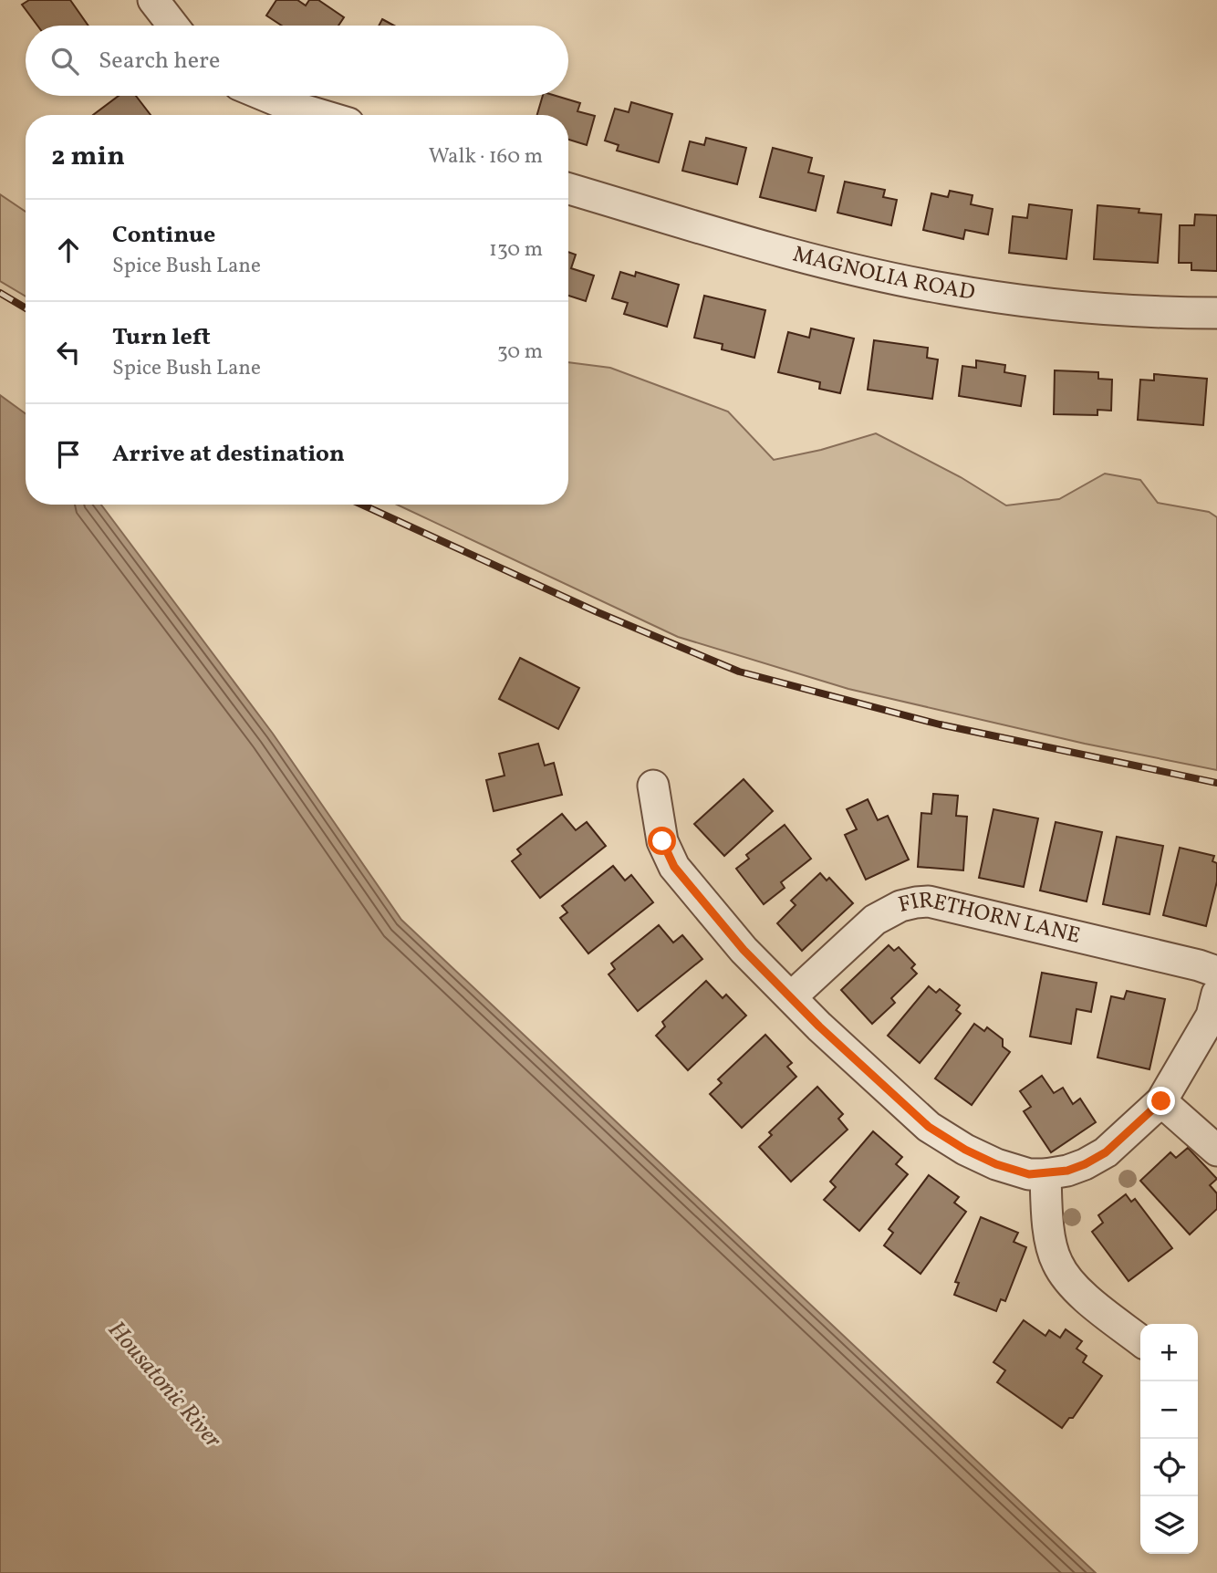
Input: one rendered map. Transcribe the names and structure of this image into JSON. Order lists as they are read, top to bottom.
{
  "streets": {
    "street": ["MAGNOLIA ROAD", "FIRETHORN LANE"]
  },
  "water": ["Housatonic River"],
  "page": {
    "search": "Search here",
    "heading": ["2 min", "Walk · 160 m"],
    "list": [
      ["Continue", "Spice Bush Lane", "130 m"],
      ["Turn left", "Spice Bush Lane", "30 m"],
      "Arrive at destination"
    ],
    "map_buttons": ["+", "−"]
  }
}
